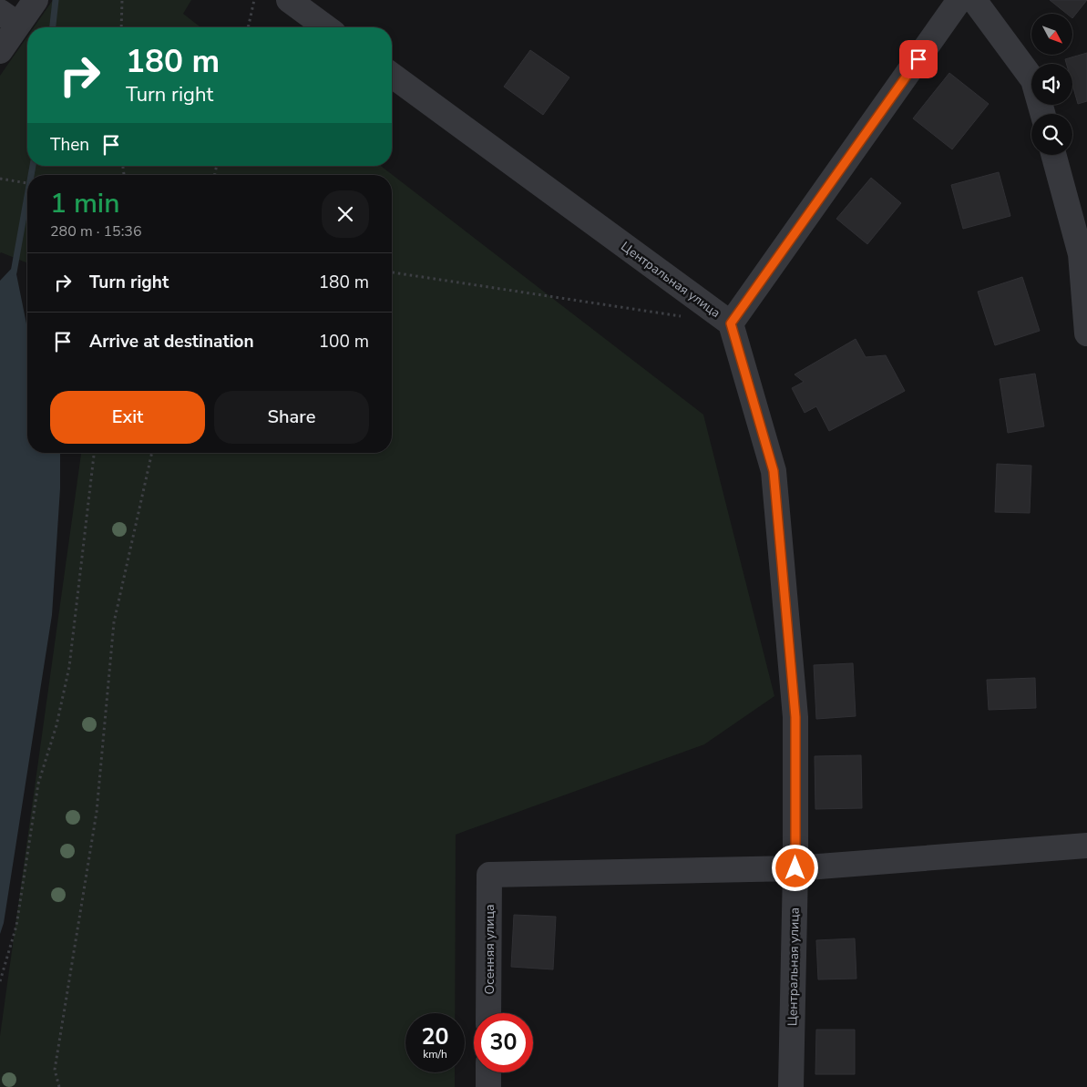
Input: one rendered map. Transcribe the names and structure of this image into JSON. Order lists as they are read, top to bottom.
{
  "streets": {
    "street": ["Центральная улица", "Осенняя улица"]
  },
  "crossings": [
    ["Центральная улица", "Осенняя улица"]
  ],
  "north": "bottom right",
  "page": {
    "turn": ["180 m", "Turn right"],
    "then": "Then",
    "heading": ["1 min", "280 m · 15:36"],
    "list": [
      {
        "name": "Turn right",
        "value": "180 m"
      },
      {
        "name": "Arrive at destination",
        "value": "100 m"
      }
    ],
    "buttons": ["Exit", "Share"],
    "speed": "20 km/h",
    "limit": "30"
  }
}
